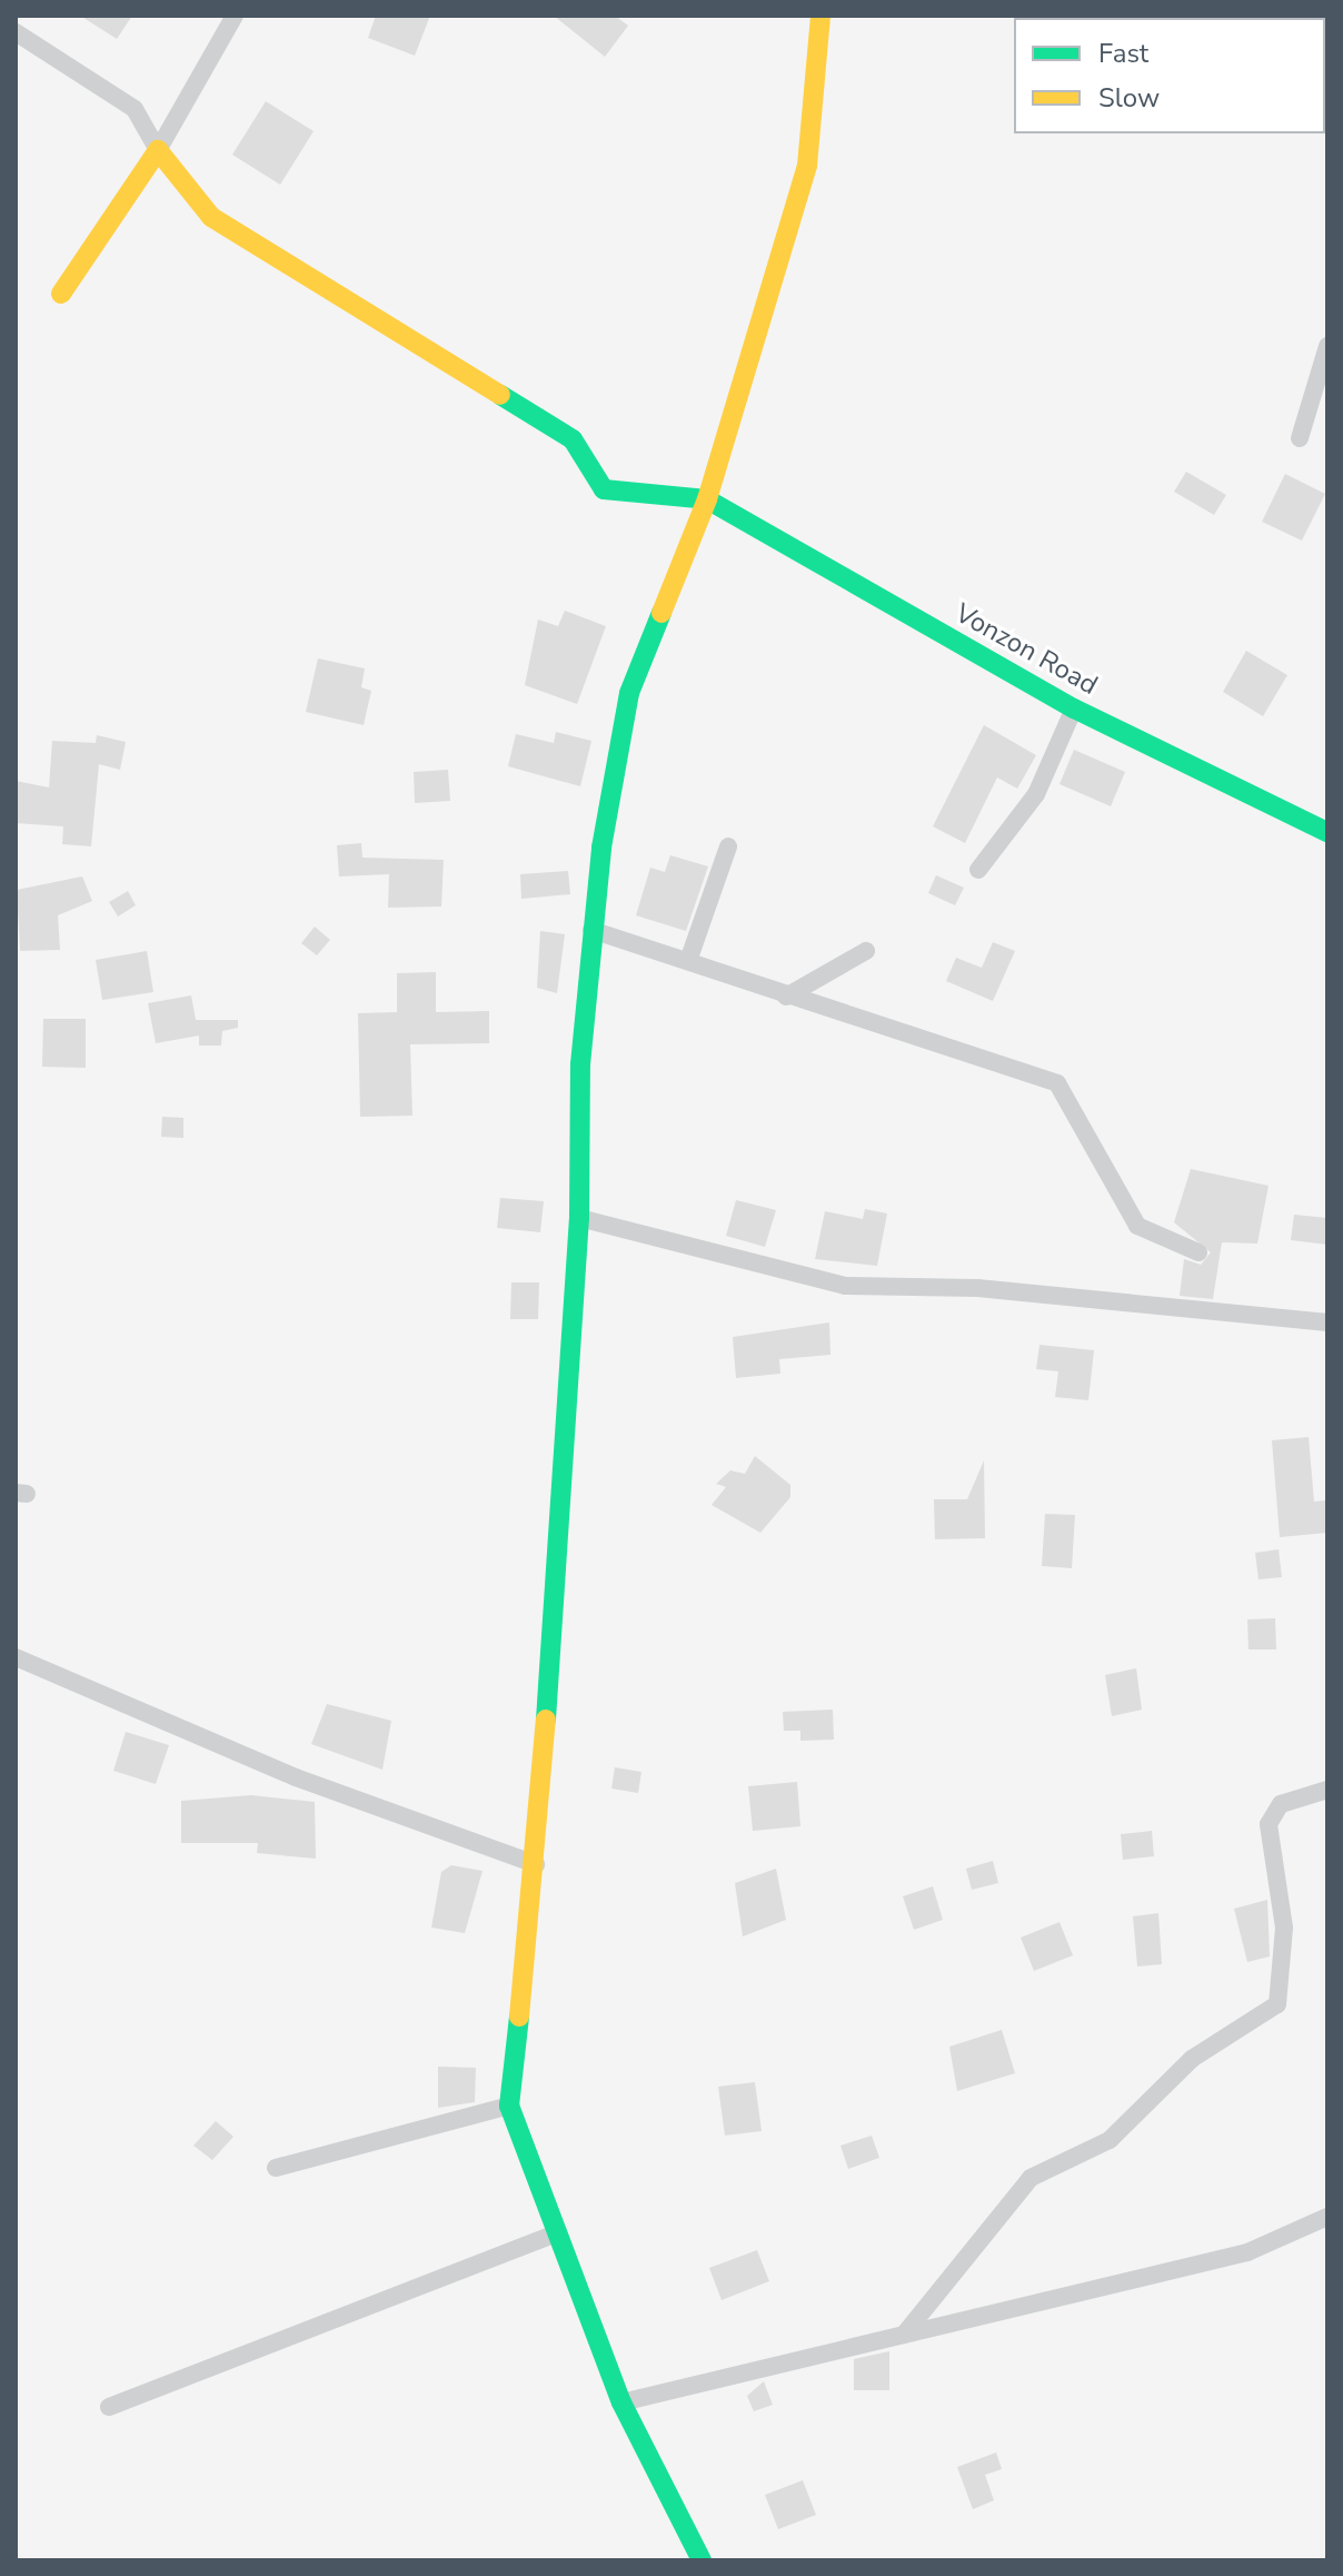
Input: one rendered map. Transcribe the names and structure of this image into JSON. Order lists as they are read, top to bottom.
{
  "streets": {
    "main road": ["Vonzon Road"]
  },
  "legend": ["Fast", "Slow"]
}
